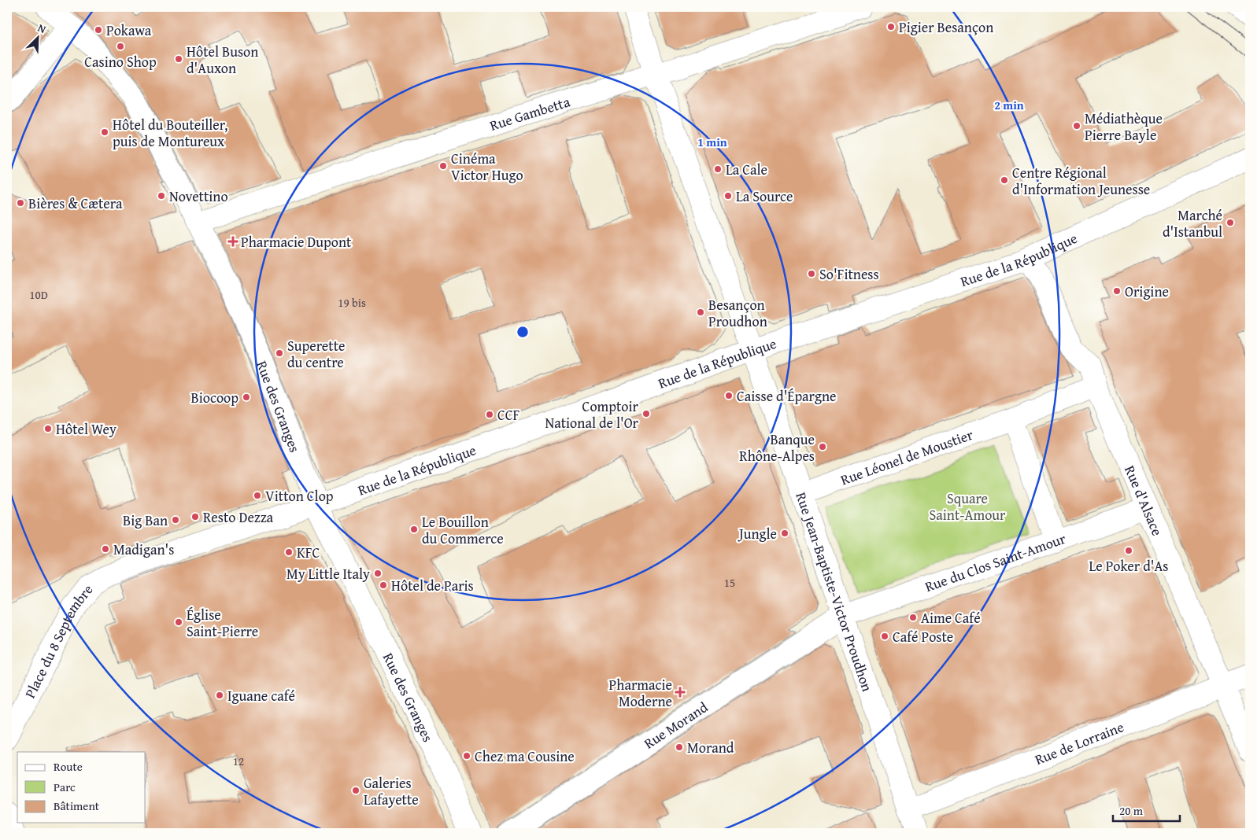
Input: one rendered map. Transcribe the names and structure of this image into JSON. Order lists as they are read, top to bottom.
{
  "streets": {
    "street": [
      "Rue Gambetta",
      "Rue de la République",
      "Rue des Granges",
      "Rue Léonel de Moustier",
      "Rue d'Alsace",
      "Rue du Clos Saint-Amour",
      "Rue Jean-Baptiste-Victor Proudhon",
      "Place du 8 Septembre",
      "Rue Morand",
      "Rue de Lorraine"
    ]
  },
  "crossings": [
    ["Rue Gambetta", "Rue des Granges"],
    ["Rue Gambetta", "Rue Jean-Baptiste-Victor Proudhon"],
    ["Rue de la République", "Rue des Granges"],
    ["Rue de la République", "Rue d'Alsace"],
    ["Rue de la République", "Rue Jean-Baptiste-Victor Proudhon"],
    ["Rue de la République", "Place du 8 Septembre"],
    ["Rue Léonel de Moustier", "Rue d'Alsace"],
    ["Rue Léonel de Moustier", "Rue Jean-Baptiste-Victor Proudhon"],
    ["Rue d'Alsace", "Rue du Clos Saint-Amour"],
    ["Rue d'Alsace", "Rue de Lorraine"],
    ["Rue du Clos Saint-Amour", "Rue Jean-Baptiste-Victor Proudhon"],
    ["Rue du Clos Saint-Amour", "Rue Morand"],
    ["Rue Jean-Baptiste-Victor Proudhon", "Rue Morand"],
    ["Rue Jean-Baptiste-Victor Proudhon", "Rue de Lorraine"]
  ],
  "parks": ["Square Saint-Amour"],
  "places": {
    "other": [
      "Pigier Besançon",
      "Pokawa",
      "Casino Shop",
      "Hôtel Buson d'Auxon",
      "Médiathèque Pierre Bayle",
      "Hôtel du Bouteiller, puis de Montureux",
      "Cinéma Victor Hugo",
      "La Cale",
      "Centre Régional d'Information Jeunesse",
      "Novettino",
      "La Source",
      "Bières & Cætera",
      "Marché d'Istanbul",
      "So'Fitness",
      "Origine",
      "Besançon Proudhon",
      "Superette du centre",
      "Caisse d'Épargne",
      "Biocoop",
      "Comptoir National de l'Or",
      "CCF",
      "Hôtel Wey",
      "Banque Rhône-Alpes",
      "Vitton Clop",
      "Resto Dezza",
      "Big Ban",
      "Le Bouillon du Commerce",
      "Jungle",
      "Madigan's",
      "Le Poker d'As",
      "KFC",
      "My Little Italy",
      "Hôtel de Paris",
      "Aime Café",
      "Église Saint-Pierre",
      "Café Poste",
      "Iguane café",
      "Morand",
      "Chez ma Cousine",
      "Galeries Lafayette"
    ],
    "health": ["Pharmacie Dupont", "Pharmacie Moderne"]
  },
  "house_numbers": [
    "10D",
    "19 bis",
    "15",
    "12"
  ],
  "legend": ["Route", "Parc", "Bâtiment"],
  "scale_bar": "20 m",
  "north": "top right",
  "rings": ["2 min", "1 min"]
}
